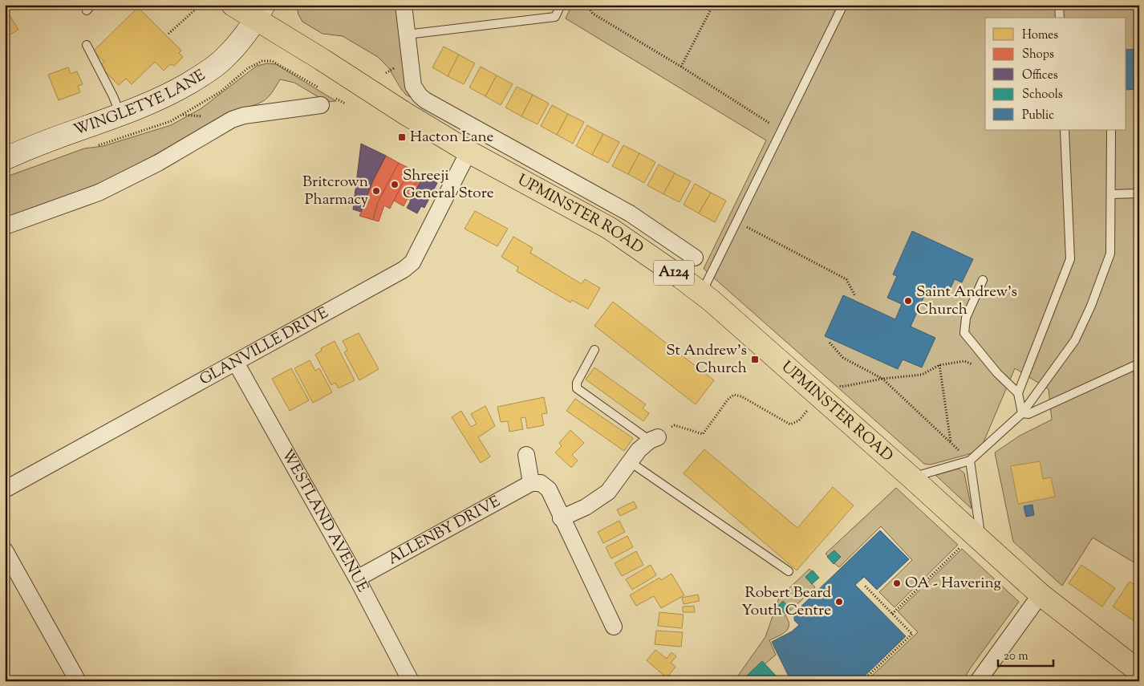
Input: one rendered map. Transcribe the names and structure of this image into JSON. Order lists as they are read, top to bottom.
{
  "streets": {
    "main road": ["UPMINSTER ROAD", "A124"],
    "street": [
      "WINGLETYE LANE",
      "GLANVILLE DRIVE",
      "WESTLAND AVENUE",
      "ALLENBY DRIVE"
    ]
  },
  "crossings": [
    ["WINGLETYE LANE", "UPMINSTER ROAD"],
    ["UPMINSTER ROAD", "A124"],
    ["UPMINSTER ROAD", "GLANVILLE DRIVE"],
    ["GLANVILLE DRIVE", "WESTLAND AVENUE"],
    ["WESTLAND AVENUE", "ALLENBY DRIVE"]
  ],
  "places": {
    "transit": ["Hacton Lane", "St Andrew's Church"],
    "other": [
      "Shreeji General Store",
      "Britcrown Pharmacy",
      "Saint Andrew's Church",
      "OA - Havering",
      "Robert Beard Youth Centre"
    ]
  },
  "legend": [
    "Homes",
    "Shops",
    "Offices",
    "Schools",
    "Public"
  ],
  "scale_bar": "20 m"
}
